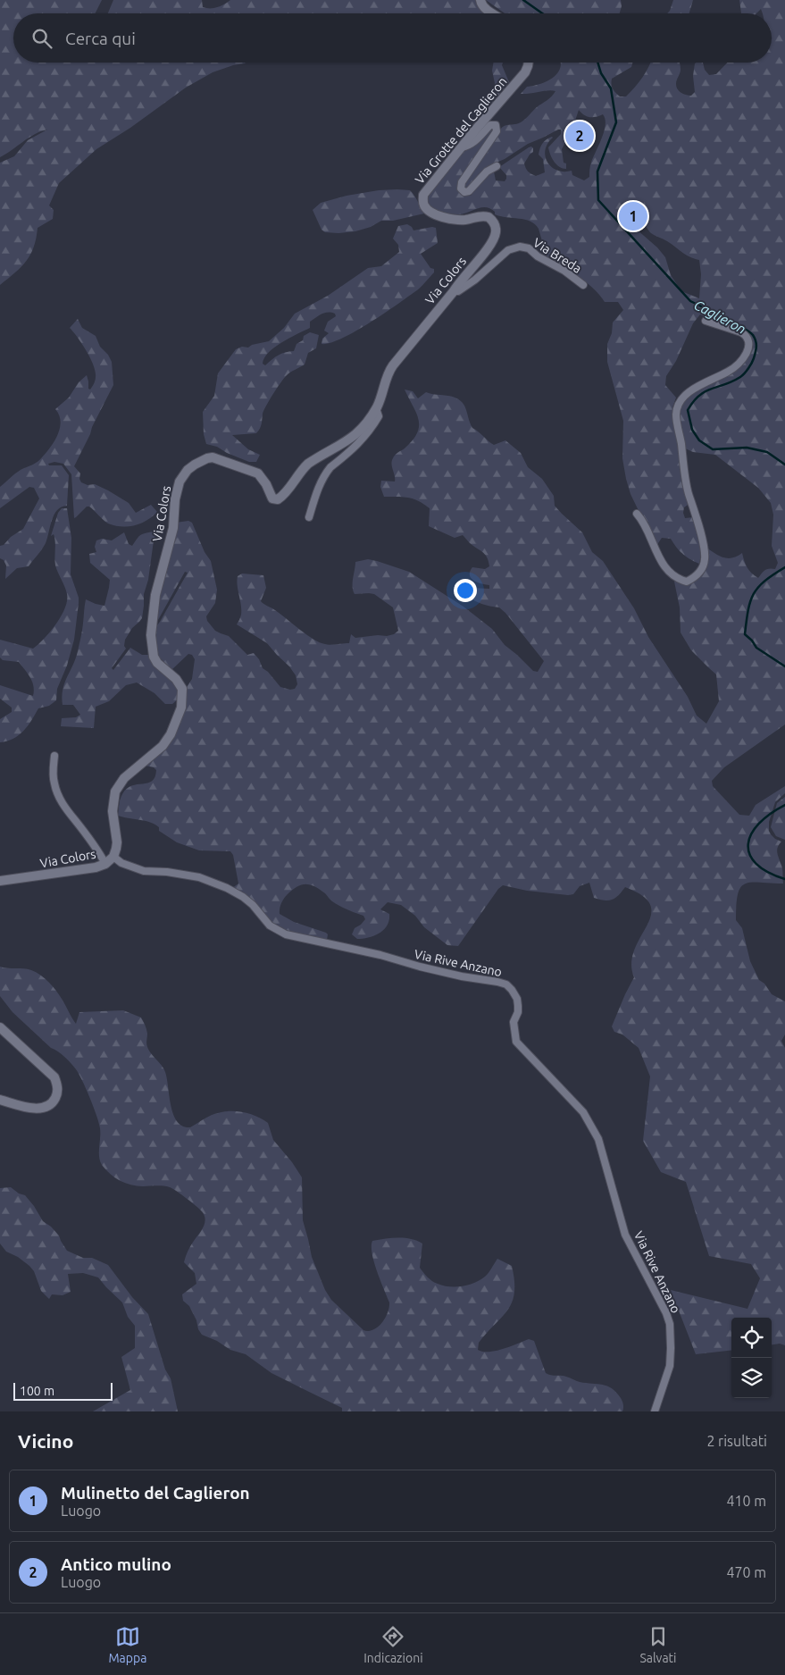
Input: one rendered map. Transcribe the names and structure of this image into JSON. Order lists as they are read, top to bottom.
{
  "streets": {
    "street": [
      "Via Grotte del Caglieron",
      "Via Breda",
      "Via Colors",
      "Via Rive Anzano"
    ]
  },
  "crossings": [
    ["Via Grotte del Caglieron", "Via Colors"],
    ["Via Breda", "Via Colors"],
    ["Via Colors", "Via Rive Anzano"]
  ],
  "water": ["Caglieron"],
  "scale_bar": "100 m",
  "page": {
    "search": "Cerca qui",
    "pins": ["2", "1"],
    "scale": "100 m",
    "heading": ["Vicino", "2 risultati"],
    "list": [
      {
        "mark": "1",
        "name": "Mulinetto del Caglieron",
        "note": "Luogo",
        "value": "410 m"
      },
      {
        "mark": "2",
        "name": "Antico mulino",
        "note": "Luogo",
        "value": "470 m"
      }
    ],
    "nav": ["Mappa", "Indicazioni", "Salvati"]
  }
}
